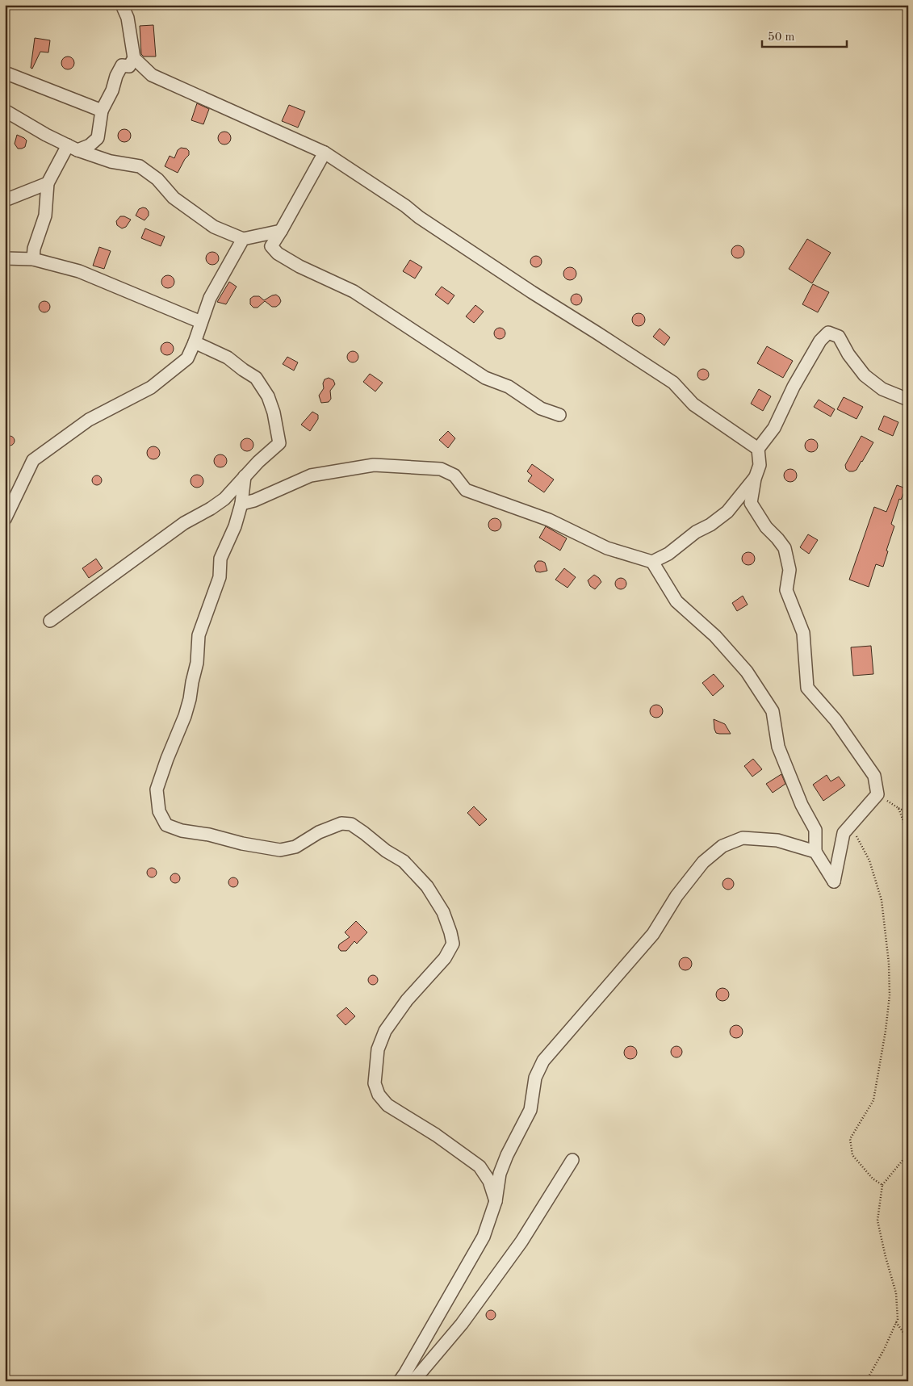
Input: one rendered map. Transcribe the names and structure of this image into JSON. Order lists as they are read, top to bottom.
{
  "scale_bar": "50 m"
}
